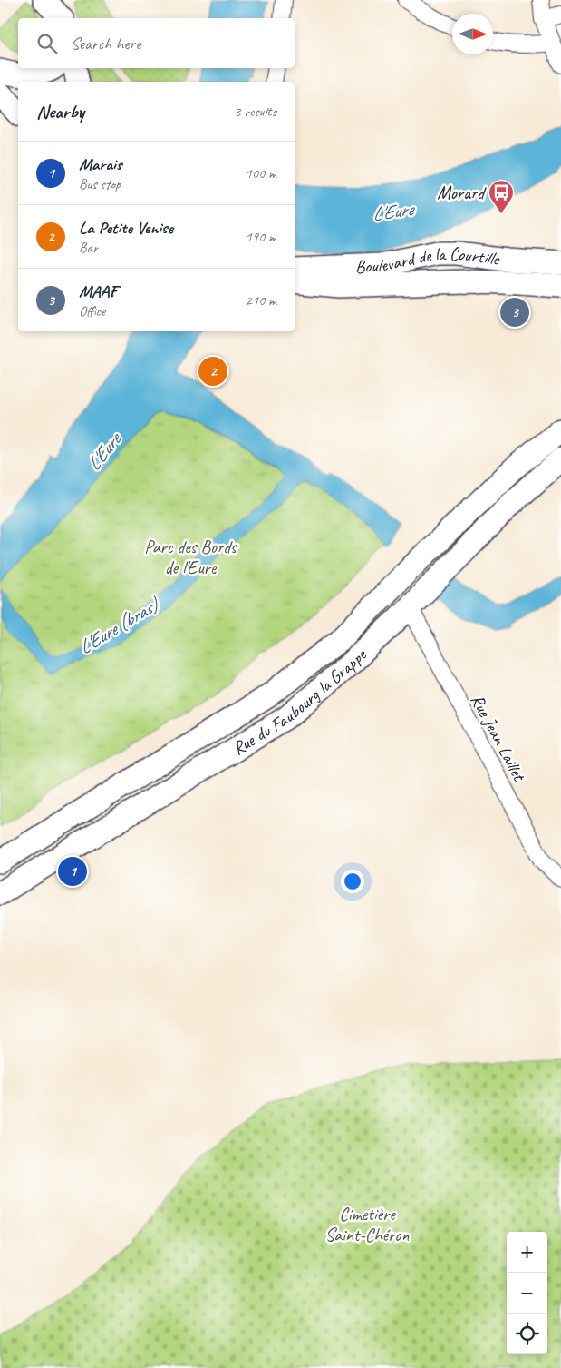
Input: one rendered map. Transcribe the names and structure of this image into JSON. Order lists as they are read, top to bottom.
{
  "streets": {
    "main road": ["Boulevard de la Courtille", "Rue du Faubourg la Grappe"],
    "street": ["Rue Jean Laillet"]
  },
  "crossings": [
    ["Rue du Faubourg la Grappe", "Rue Jean Laillet"]
  ],
  "water": ["L'Eure", "L'Eure (bras)"],
  "parks": ["Parc des Bords de l'Eure", "Cimetière Saint-Chéron"],
  "places": {
    "bus stop": ["Morard"]
  },
  "north": "right",
  "page": {
    "search": "Search here",
    "heading": ["Nearby", "3 results"],
    "list": [
      {
        "mark": "1",
        "name": "Marais",
        "note": "Bus stop",
        "value": "100 m"
      },
      {
        "mark": "2",
        "name": "La Petite Venise",
        "note": "Bar",
        "value": "190 m"
      },
      {
        "mark": "3",
        "name": "MAAF",
        "note": "Office",
        "value": "210 m"
      }
    ],
    "pins": ["3", "2", "1"],
    "map_buttons": ["+", "−"]
  }
}
